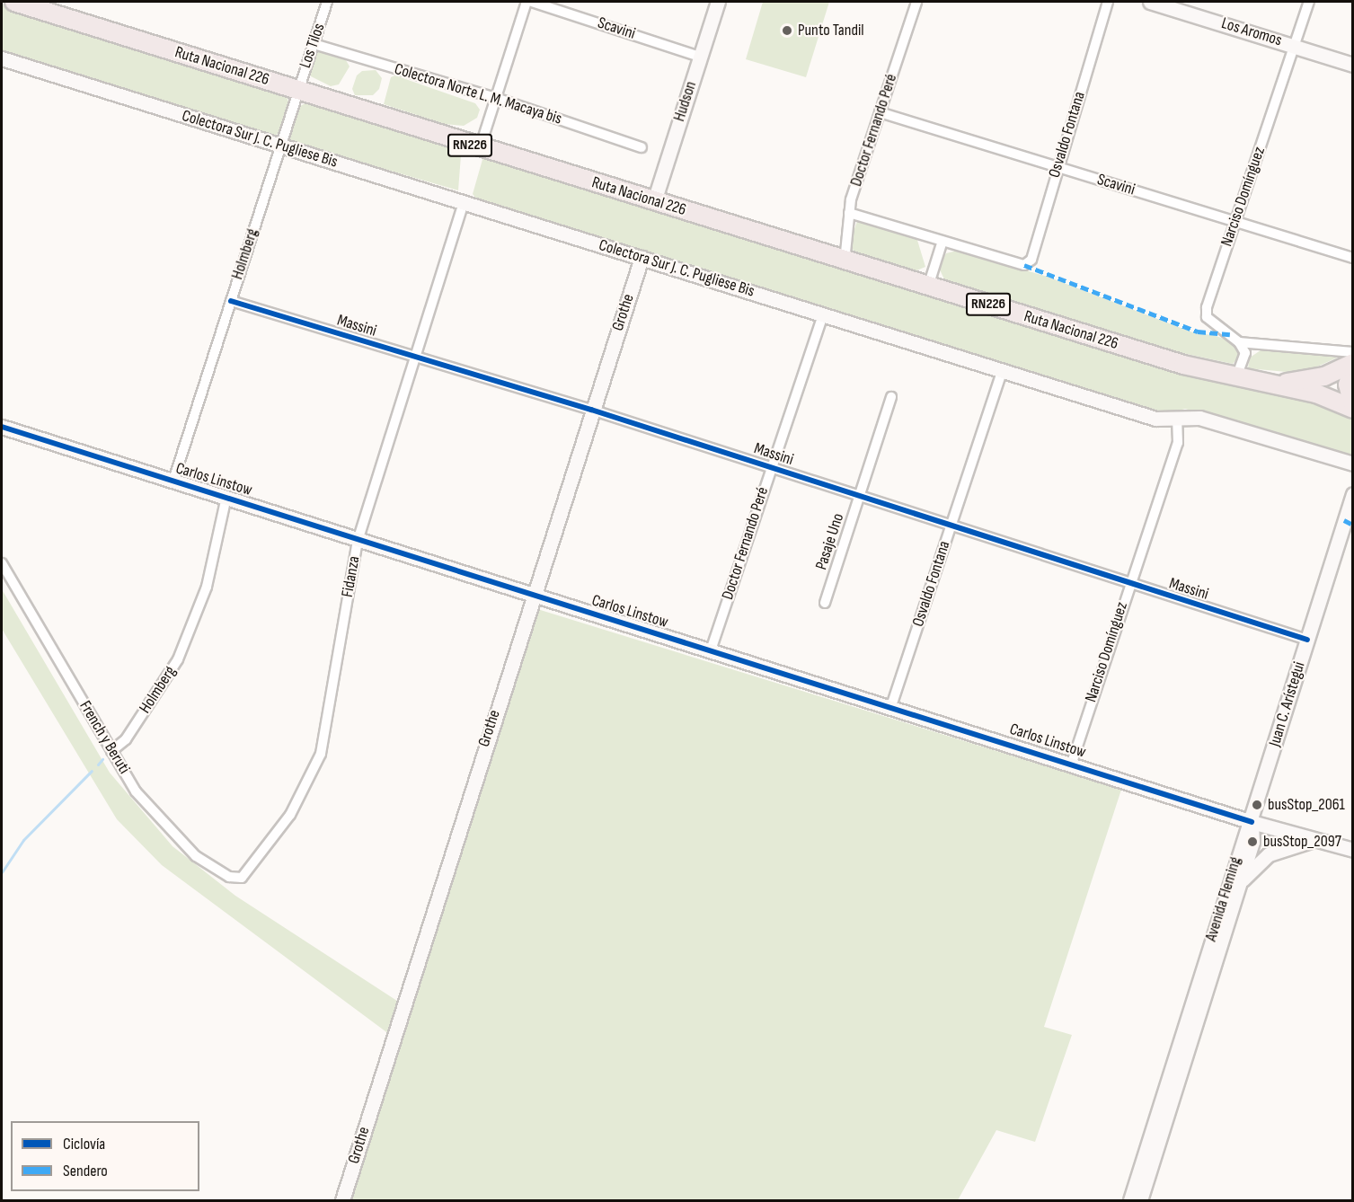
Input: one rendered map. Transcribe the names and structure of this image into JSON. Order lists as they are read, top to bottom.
{
  "streets": {
    "highway": ["Ruta Nacional 226", "RN226"],
    "main road": [
      "Los Aromos",
      "Hudson",
      "Colectora Sur J. C. Pugliese Bis",
      "Grothe",
      "Carlos Linstow",
      "Juan C. Arístegui",
      "Avenida Fleming"
    ],
    "street": [
      "Scavini",
      "Los Tilos",
      "Colectora Norte L. M. Macaya bis",
      "Doctor Fernando Peré",
      "Osvaldo Fontana",
      "Narciso Domínguez",
      "Holmberg",
      "Massini",
      "Pasaje Uno",
      "Fidanza",
      "French y Beruti"
    ]
  },
  "crossings": [
    ["Scavini", "Hudson"],
    ["Scavini", "Doctor Fernando Peré"],
    ["Scavini", "Osvaldo Fontana"],
    ["Scavini", "Narciso Domínguez"],
    ["Los Aromos", "Narciso Domínguez"],
    ["Los Tilos", "Ruta Nacional 226"],
    ["Los Tilos", "Colectora Norte L. M. Macaya bis"],
    ["Los Tilos", "Holmberg"],
    ["Ruta Nacional 226", "Hudson"],
    ["Ruta Nacional 226", "Doctor Fernando Peré"],
    ["Ruta Nacional 226", "Holmberg"],
    ["Doctor Fernando Peré", "Colectora Sur J. C. Pugliese Bis"],
    ["Doctor Fernando Peré", "Massini"],
    ["Doctor Fernando Peré", "Carlos Linstow"],
    ["Osvaldo Fontana", "Colectora Sur J. C. Pugliese Bis"],
    ["Osvaldo Fontana", "Massini"],
    ["Osvaldo Fontana", "Carlos Linstow"],
    ["Colectora Sur J. C. Pugliese Bis", "Narciso Domínguez"],
    ["Colectora Sur J. C. Pugliese Bis", "Holmberg"],
    ["Colectora Sur J. C. Pugliese Bis", "Grothe"],
    ["Colectora Sur J. C. Pugliese Bis", "Fidanza"],
    ["Narciso Domínguez", "Massini"],
    ["Narciso Domínguez", "Carlos Linstow"],
    ["Holmberg", "Massini"],
    ["Holmberg", "Carlos Linstow"],
    ["Holmberg", "French y Beruti"],
    ["Grothe", "Massini"],
    ["Grothe", "Carlos Linstow"],
    ["Massini", "Pasaje Uno"],
    ["Massini", "Fidanza"],
    ["Massini", "Juan C. Arístegui"],
    ["Carlos Linstow", "Fidanza"],
    ["Carlos Linstow", "Juan C. Arístegui"],
    ["Carlos Linstow", "Avenida Fleming"],
    ["Fidanza", "French y Beruti"],
    ["Juan C. Arístegui", "Avenida Fleming"]
  ],
  "places": ["Punto Tandil", "busStop_2061", "busStop_2097"],
  "legend": ["Ciclovía", "Sendero"]
}
